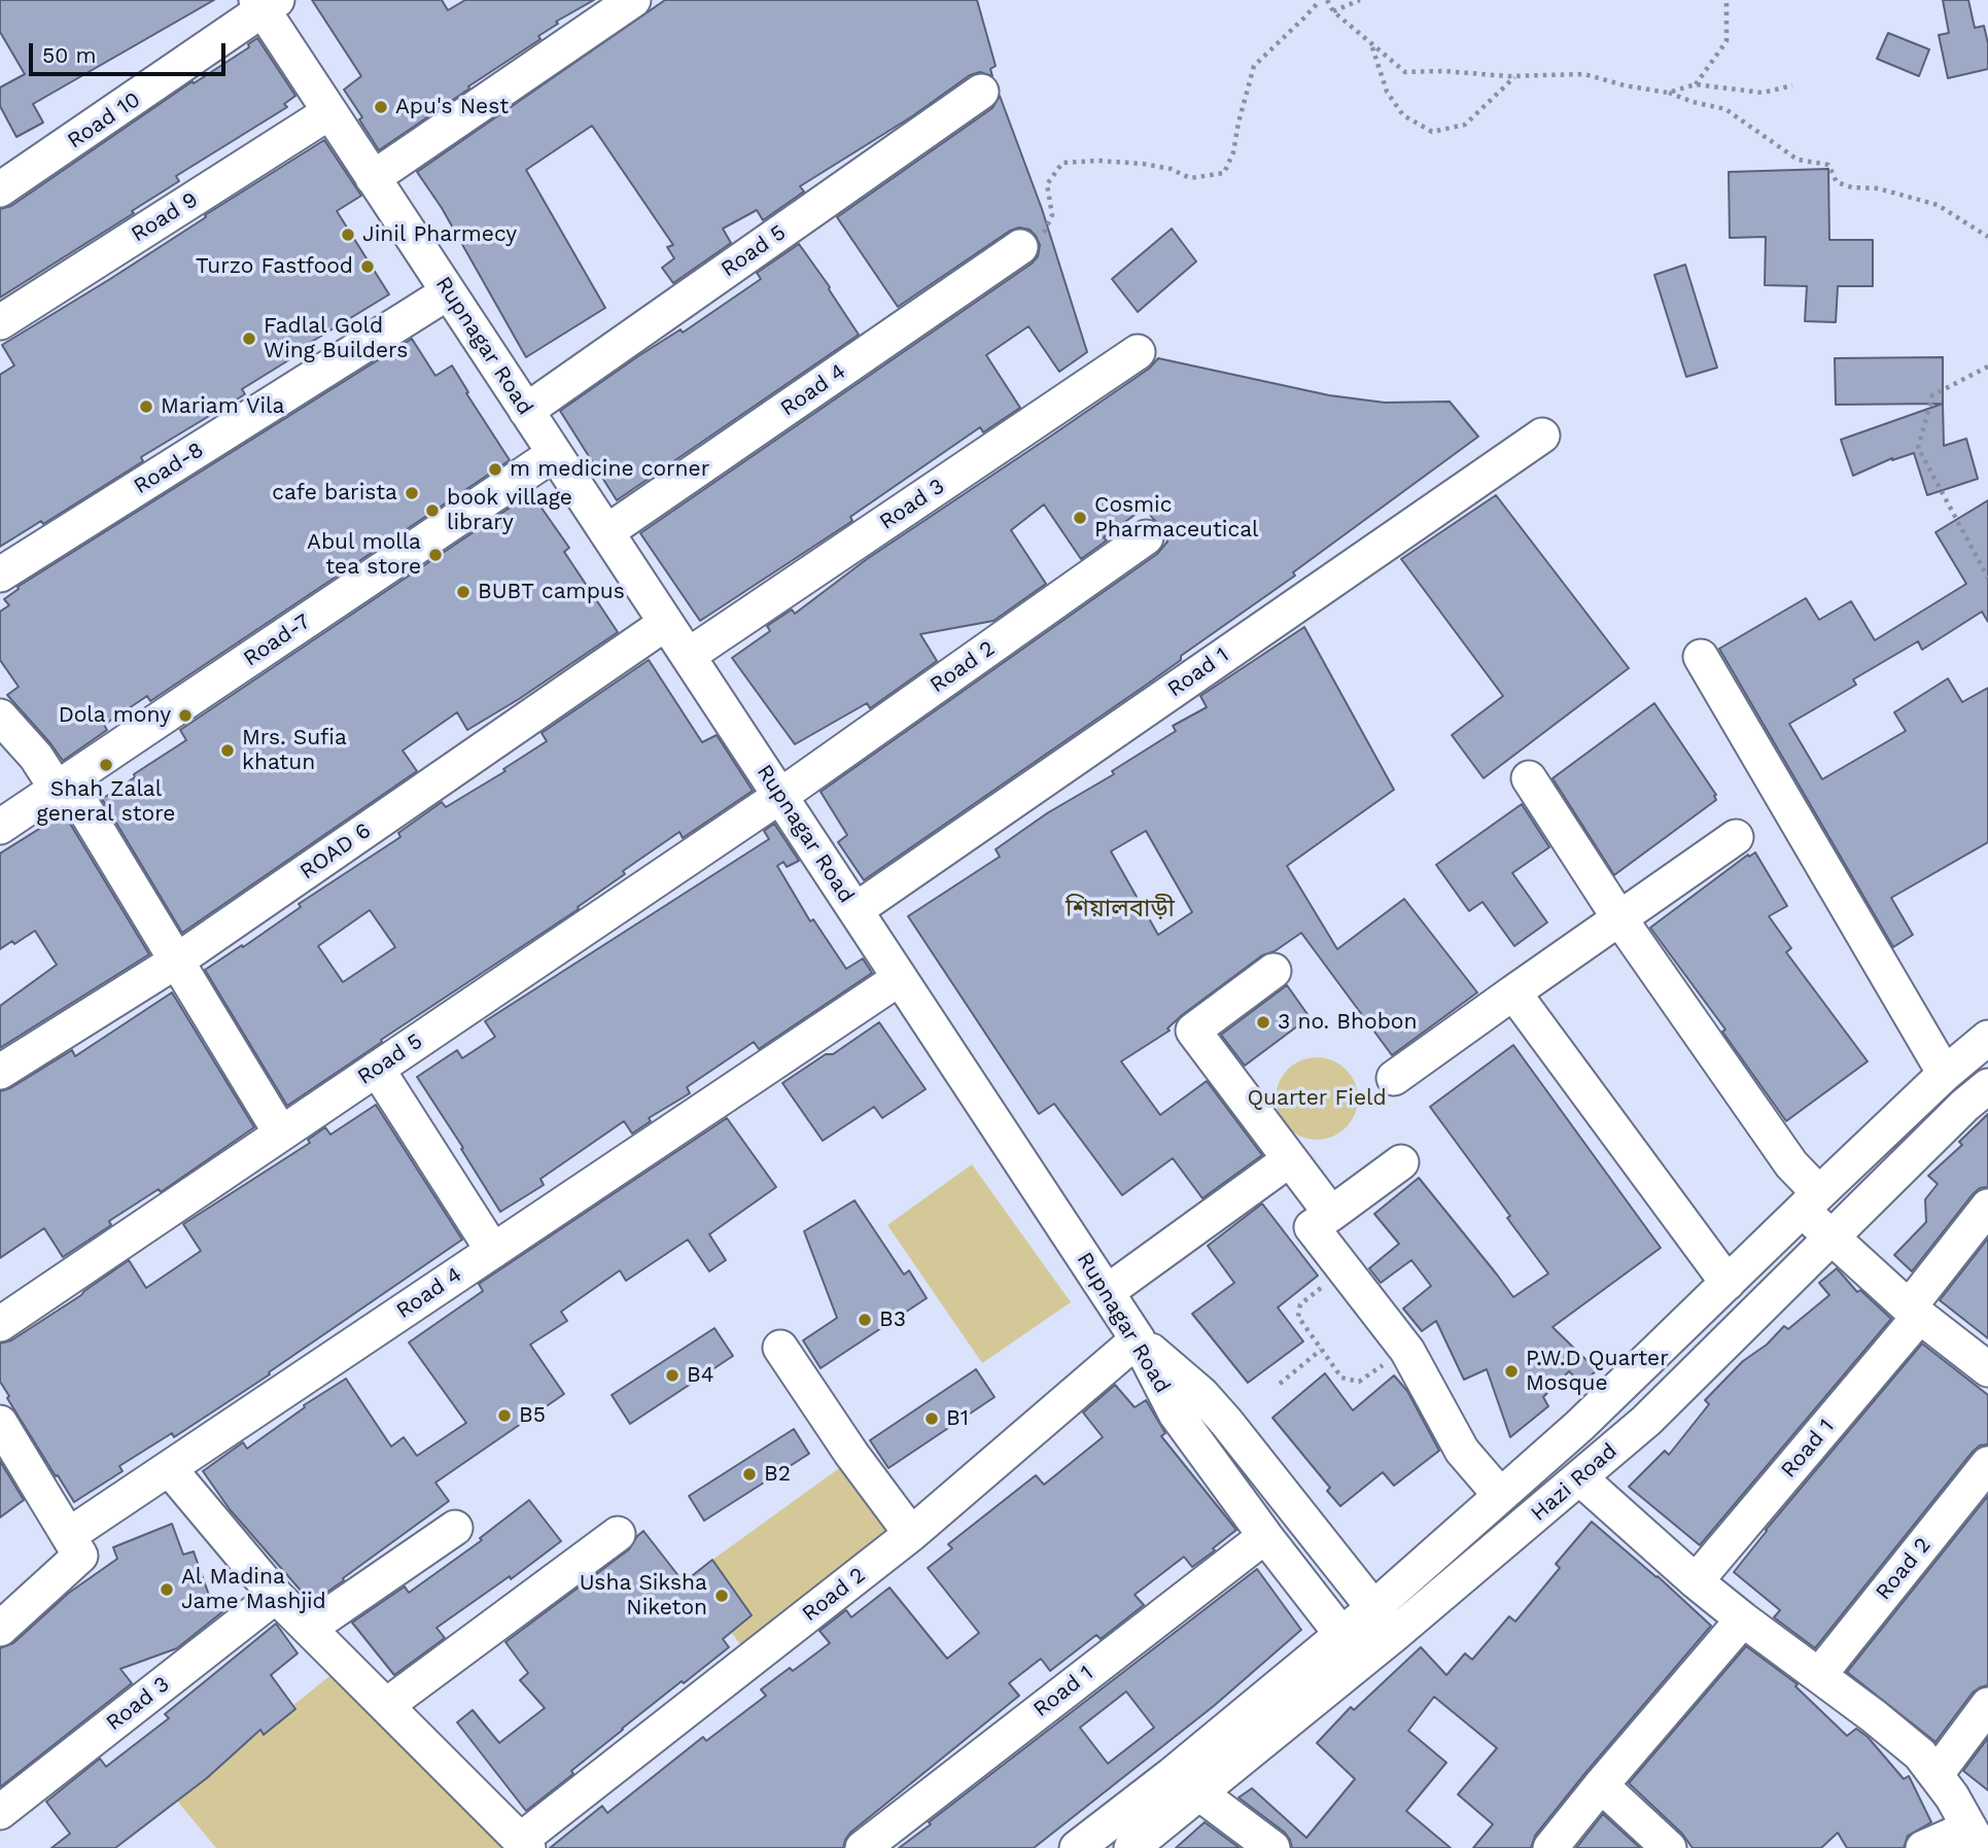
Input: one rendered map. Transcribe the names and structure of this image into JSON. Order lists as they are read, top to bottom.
{
  "streets": {
    "street": [
      "Road 10",
      "Road 9",
      "Road 5",
      "Rupnagar Road",
      "Road 4",
      "Road-8",
      "Road 3",
      "Road-7",
      "Road 2",
      "Road 1",
      "ROAD 6",
      "Hazi Road"
    ]
  },
  "crossings": [
    ["Road 10", "Rupnagar Road"],
    ["Road 9", "Rupnagar Road"],
    ["Road 5", "Rupnagar Road"],
    ["Road 5", "Road 2"],
    ["Rupnagar Road", "Road 4"],
    ["Rupnagar Road", "Road-8"],
    ["Rupnagar Road", "Road 3"],
    ["Rupnagar Road", "Road-7"],
    ["Rupnagar Road", "Road 2"],
    ["Rupnagar Road", "Road 1"],
    ["Rupnagar Road", "ROAD 6"],
    ["Rupnagar Road", "Hazi Road"]
  ],
  "districts": ["শিয়ালবাড়ী"],
  "parks": ["Quarter Field"],
  "places": [
    "Apu's Nest",
    "Jinil Pharmecy",
    "Turzo Fastfood",
    "Fadlal Gold Wing Builders",
    "Mariam Vila",
    "m medicine corner",
    "cafe barista",
    "book village library",
    "Cosmic Pharmaceutical",
    "Abul molla tea store",
    "BUBT campus",
    "Dola mony",
    "Mrs. Sufia khatun",
    "Shah Zalal general store",
    "3 no. Bhobon",
    "B3",
    "P.W.D Quarter Mosque",
    "B4",
    "B5",
    "B1",
    "B2",
    "Al Madina Jame Mashjid",
    "Usha Siksha Niketon"
  ],
  "scale_bar": "50 m"
}
